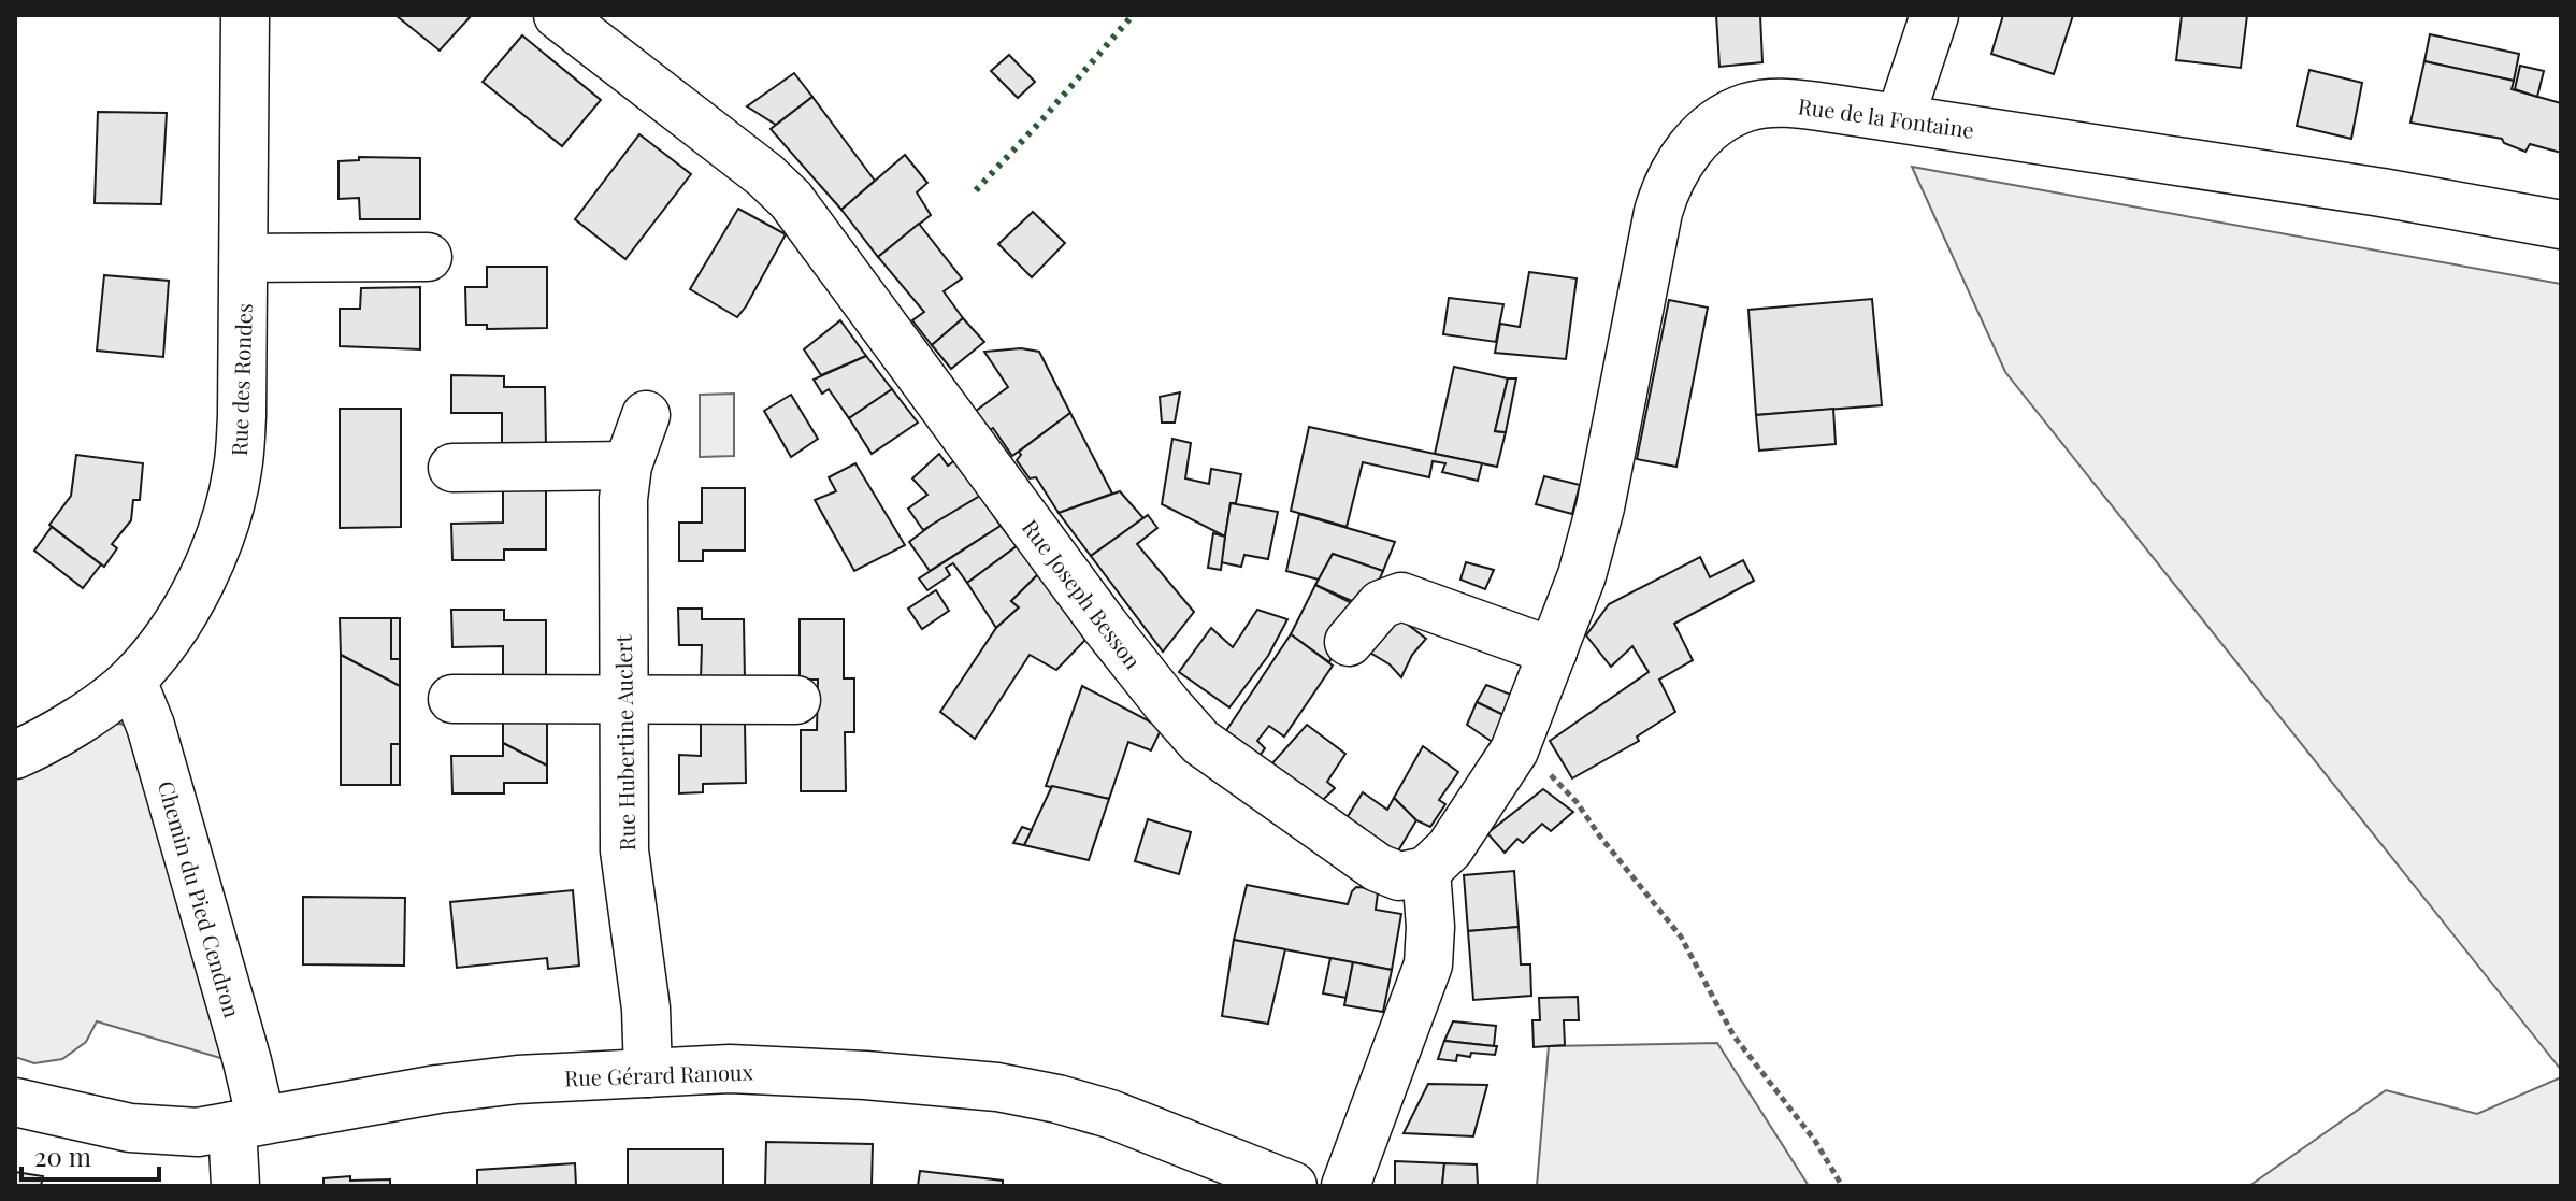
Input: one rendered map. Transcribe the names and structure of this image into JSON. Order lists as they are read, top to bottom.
{
  "streets": {
    "street": [
      "Rue de la Fontaine",
      "Rue des Rondes",
      "Rue Joseph Besson",
      "Rue Hubertine Auclert",
      "Chemin du Pied Cendron",
      "Rue Gérard Ranoux"
    ]
  },
  "crossings": [
    ["Rue de la Fontaine", "Rue Joseph Besson"],
    ["Rue des Rondes", "Chemin du Pied Cendron"],
    ["Rue Hubertine Auclert", "Rue Gérard Ranoux"],
    ["Chemin du Pied Cendron", "Rue Gérard Ranoux"]
  ],
  "scale_bar": "20 m"
}
